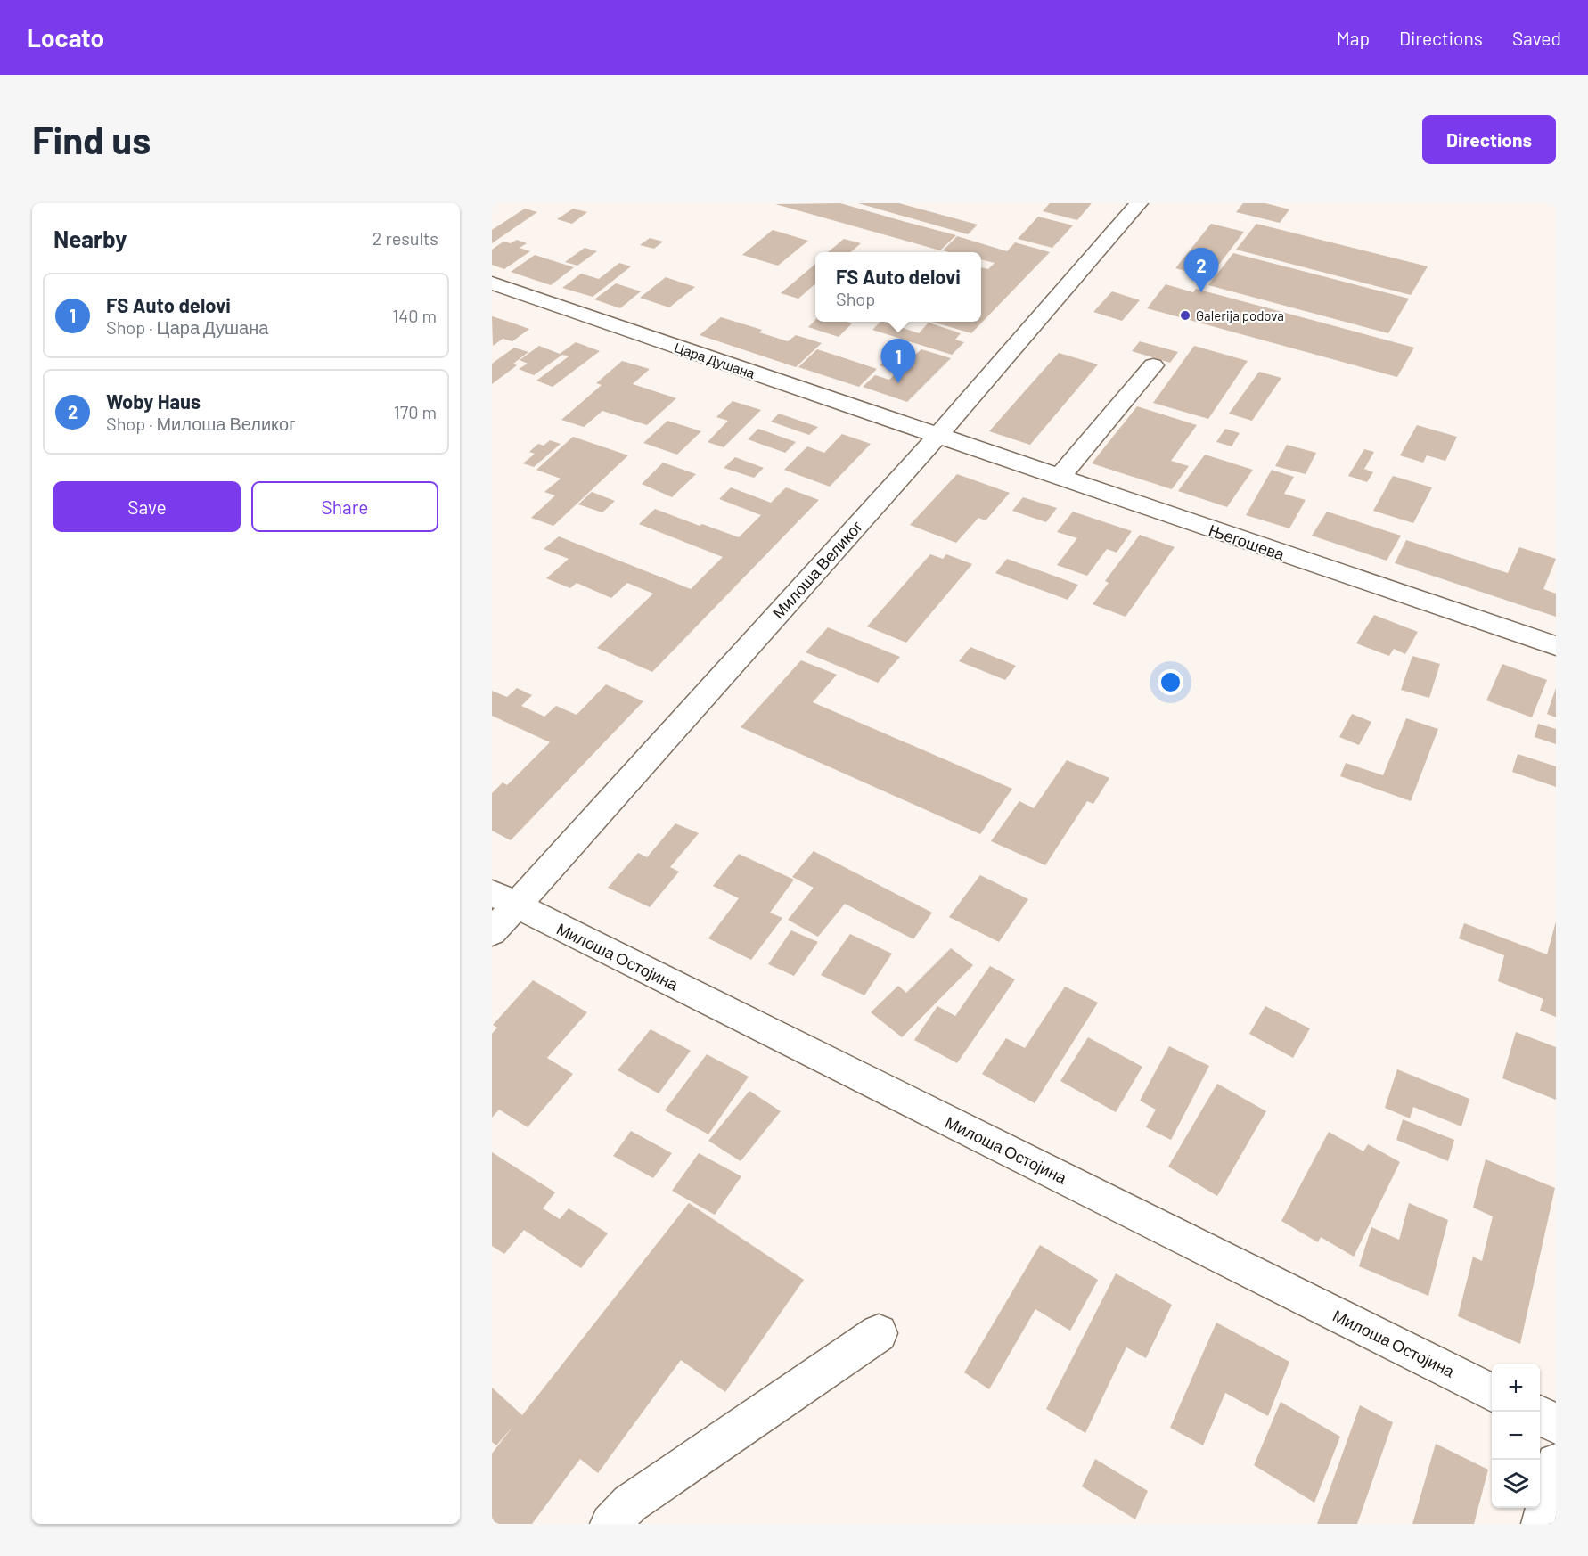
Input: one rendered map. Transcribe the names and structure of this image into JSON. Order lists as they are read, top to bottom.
{
  "streets": {
    "street": [
      "Цара Душана",
      "Његошева",
      "Милоша Великог",
      "Милоша Остојина"
    ]
  },
  "crossings": [
    ["Цара Душана", "Његошева"],
    ["Цара Душана", "Милоша Великог"],
    ["Његошева", "Милоша Великог"],
    ["Милоша Великог", "Милоша Остојина"]
  ],
  "places": ["Galerija podova"],
  "page": {
    "header": "Locato",
    "nav": ["Map", "Directions", "Saved"],
    "buttons": [
      "Directions",
      ["Save", "Share"]
    ],
    "title": "Find us",
    "heading": ["Nearby", "2 results"],
    "pins": ["2", "1"],
    "popup": ["FS Auto delovi", "Shop"],
    "list": [
      {
        "mark": "1",
        "name": "FS Auto delovi",
        "note": "Shop · Цара Душана",
        "value": "140 m"
      },
      {
        "mark": "2",
        "name": "Woby Haus",
        "note": "Shop · Милоша Великог",
        "value": "170 m"
      }
    ],
    "map_buttons": ["+", "−"]
  }
}
